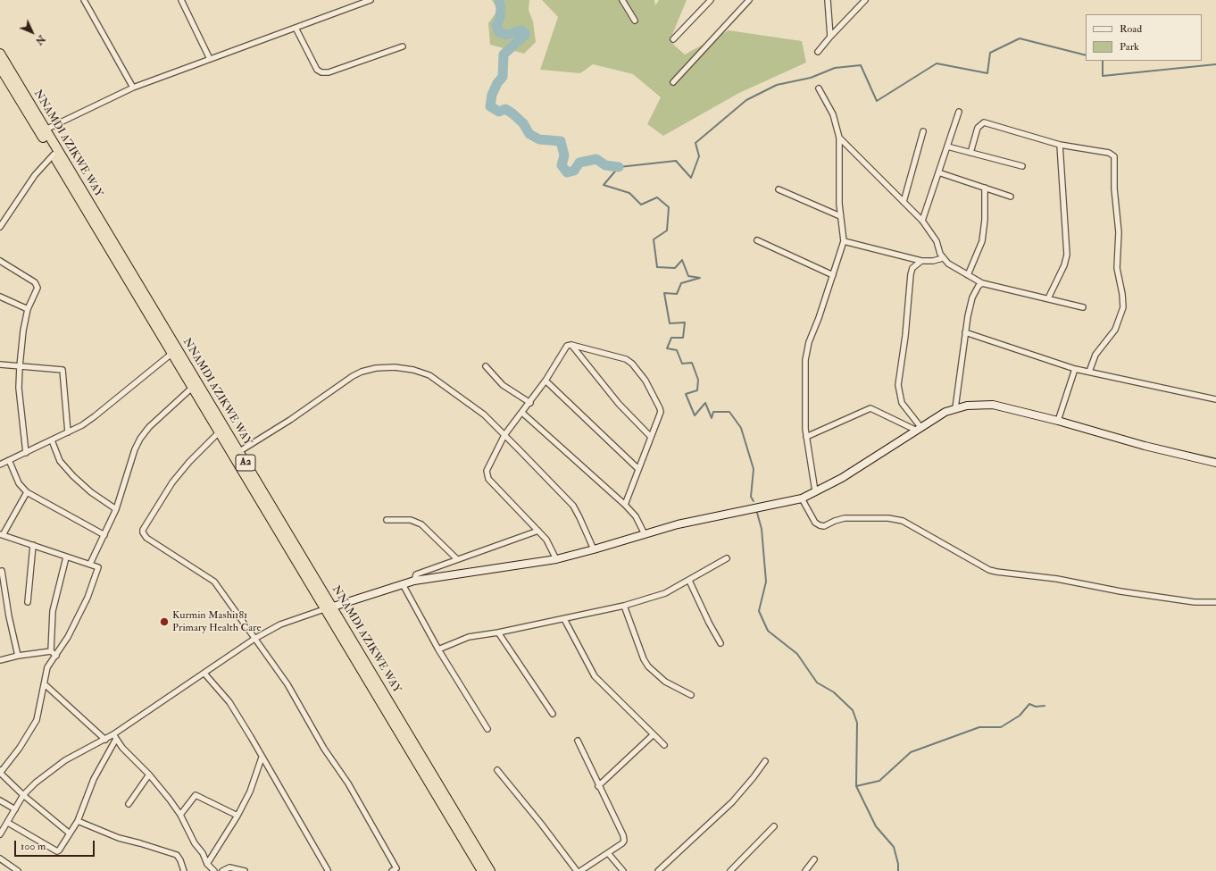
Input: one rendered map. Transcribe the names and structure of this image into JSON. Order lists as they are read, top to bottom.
{
  "streets": {
    "highway": ["NNAMDI AZIKWE WAY", "A2"]
  },
  "places": ["Kurmin Mashi181 Primary Health Care"],
  "legend": ["Road", "Park"],
  "scale_bar": "100 m",
  "north": "bottom right"
}
